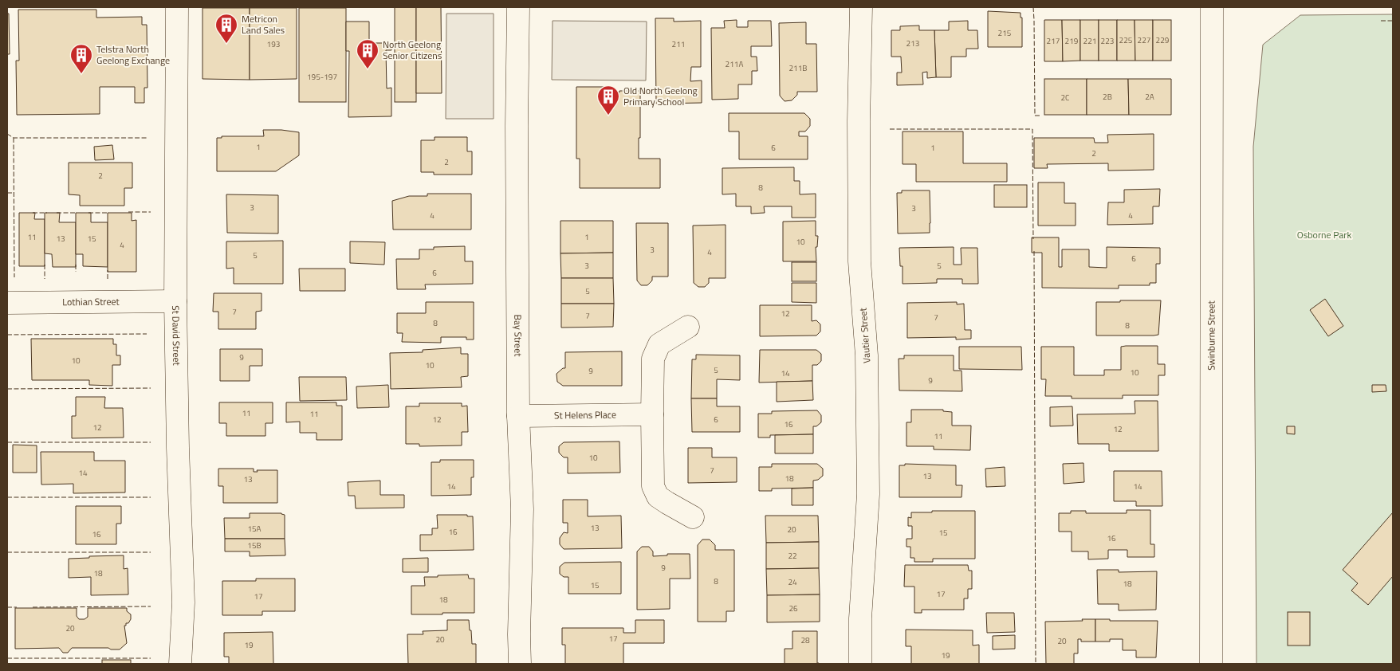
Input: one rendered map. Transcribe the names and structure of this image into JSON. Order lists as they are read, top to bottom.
{
  "streets": {
    "street": [
      "Lothian Street",
      "St David Street",
      "Bay Street",
      "Vautier Street",
      "Swinburne Street",
      "St Helens Place"
    ]
  },
  "crossings": [
    ["Lothian Street", "St David Street"],
    ["Bay Street", "St Helens Place"]
  ],
  "parks": ["Osborne Park"],
  "places": {
    "building": [
      "Metricon Land Sales",
      "North Geelong Senior Citizens",
      "Telstra North Geelong Exchange",
      "Old North Geelong Primary School"
    ]
  },
  "house_numbers": [
    "215",
    "225",
    "227",
    "229",
    "217",
    "219",
    "221",
    "223",
    "213",
    "193",
    "211",
    "211A",
    "211B",
    "195-197",
    "2B",
    "2A",
    "2C",
    "1",
    "6",
    "1",
    "2",
    "2",
    "2",
    "8",
    "3",
    "3",
    "4",
    "4",
    "11",
    "1",
    "13",
    "15",
    "10",
    "4",
    "3",
    "4",
    "5",
    "6",
    "3",
    "5",
    "6",
    "5",
    "7",
    "12",
    "7",
    "7",
    "8",
    "8",
    "9",
    "10",
    "10",
    "5",
    "9",
    "10",
    "14",
    "9",
    "11",
    "11",
    "12",
    "6",
    "16",
    "12",
    "12",
    "11",
    "10",
    "7",
    "14",
    "13",
    "18",
    "13",
    "14",
    "14",
    "13",
    "15A",
    "20",
    "16",
    "15",
    "16",
    "16",
    "15B",
    "22",
    "9",
    "18",
    "8",
    "24",
    "18",
    "15",
    "17",
    "17",
    "18",
    "26",
    "20",
    "17",
    "20",
    "28",
    "20",
    "19",
    "19"
  ]
}
